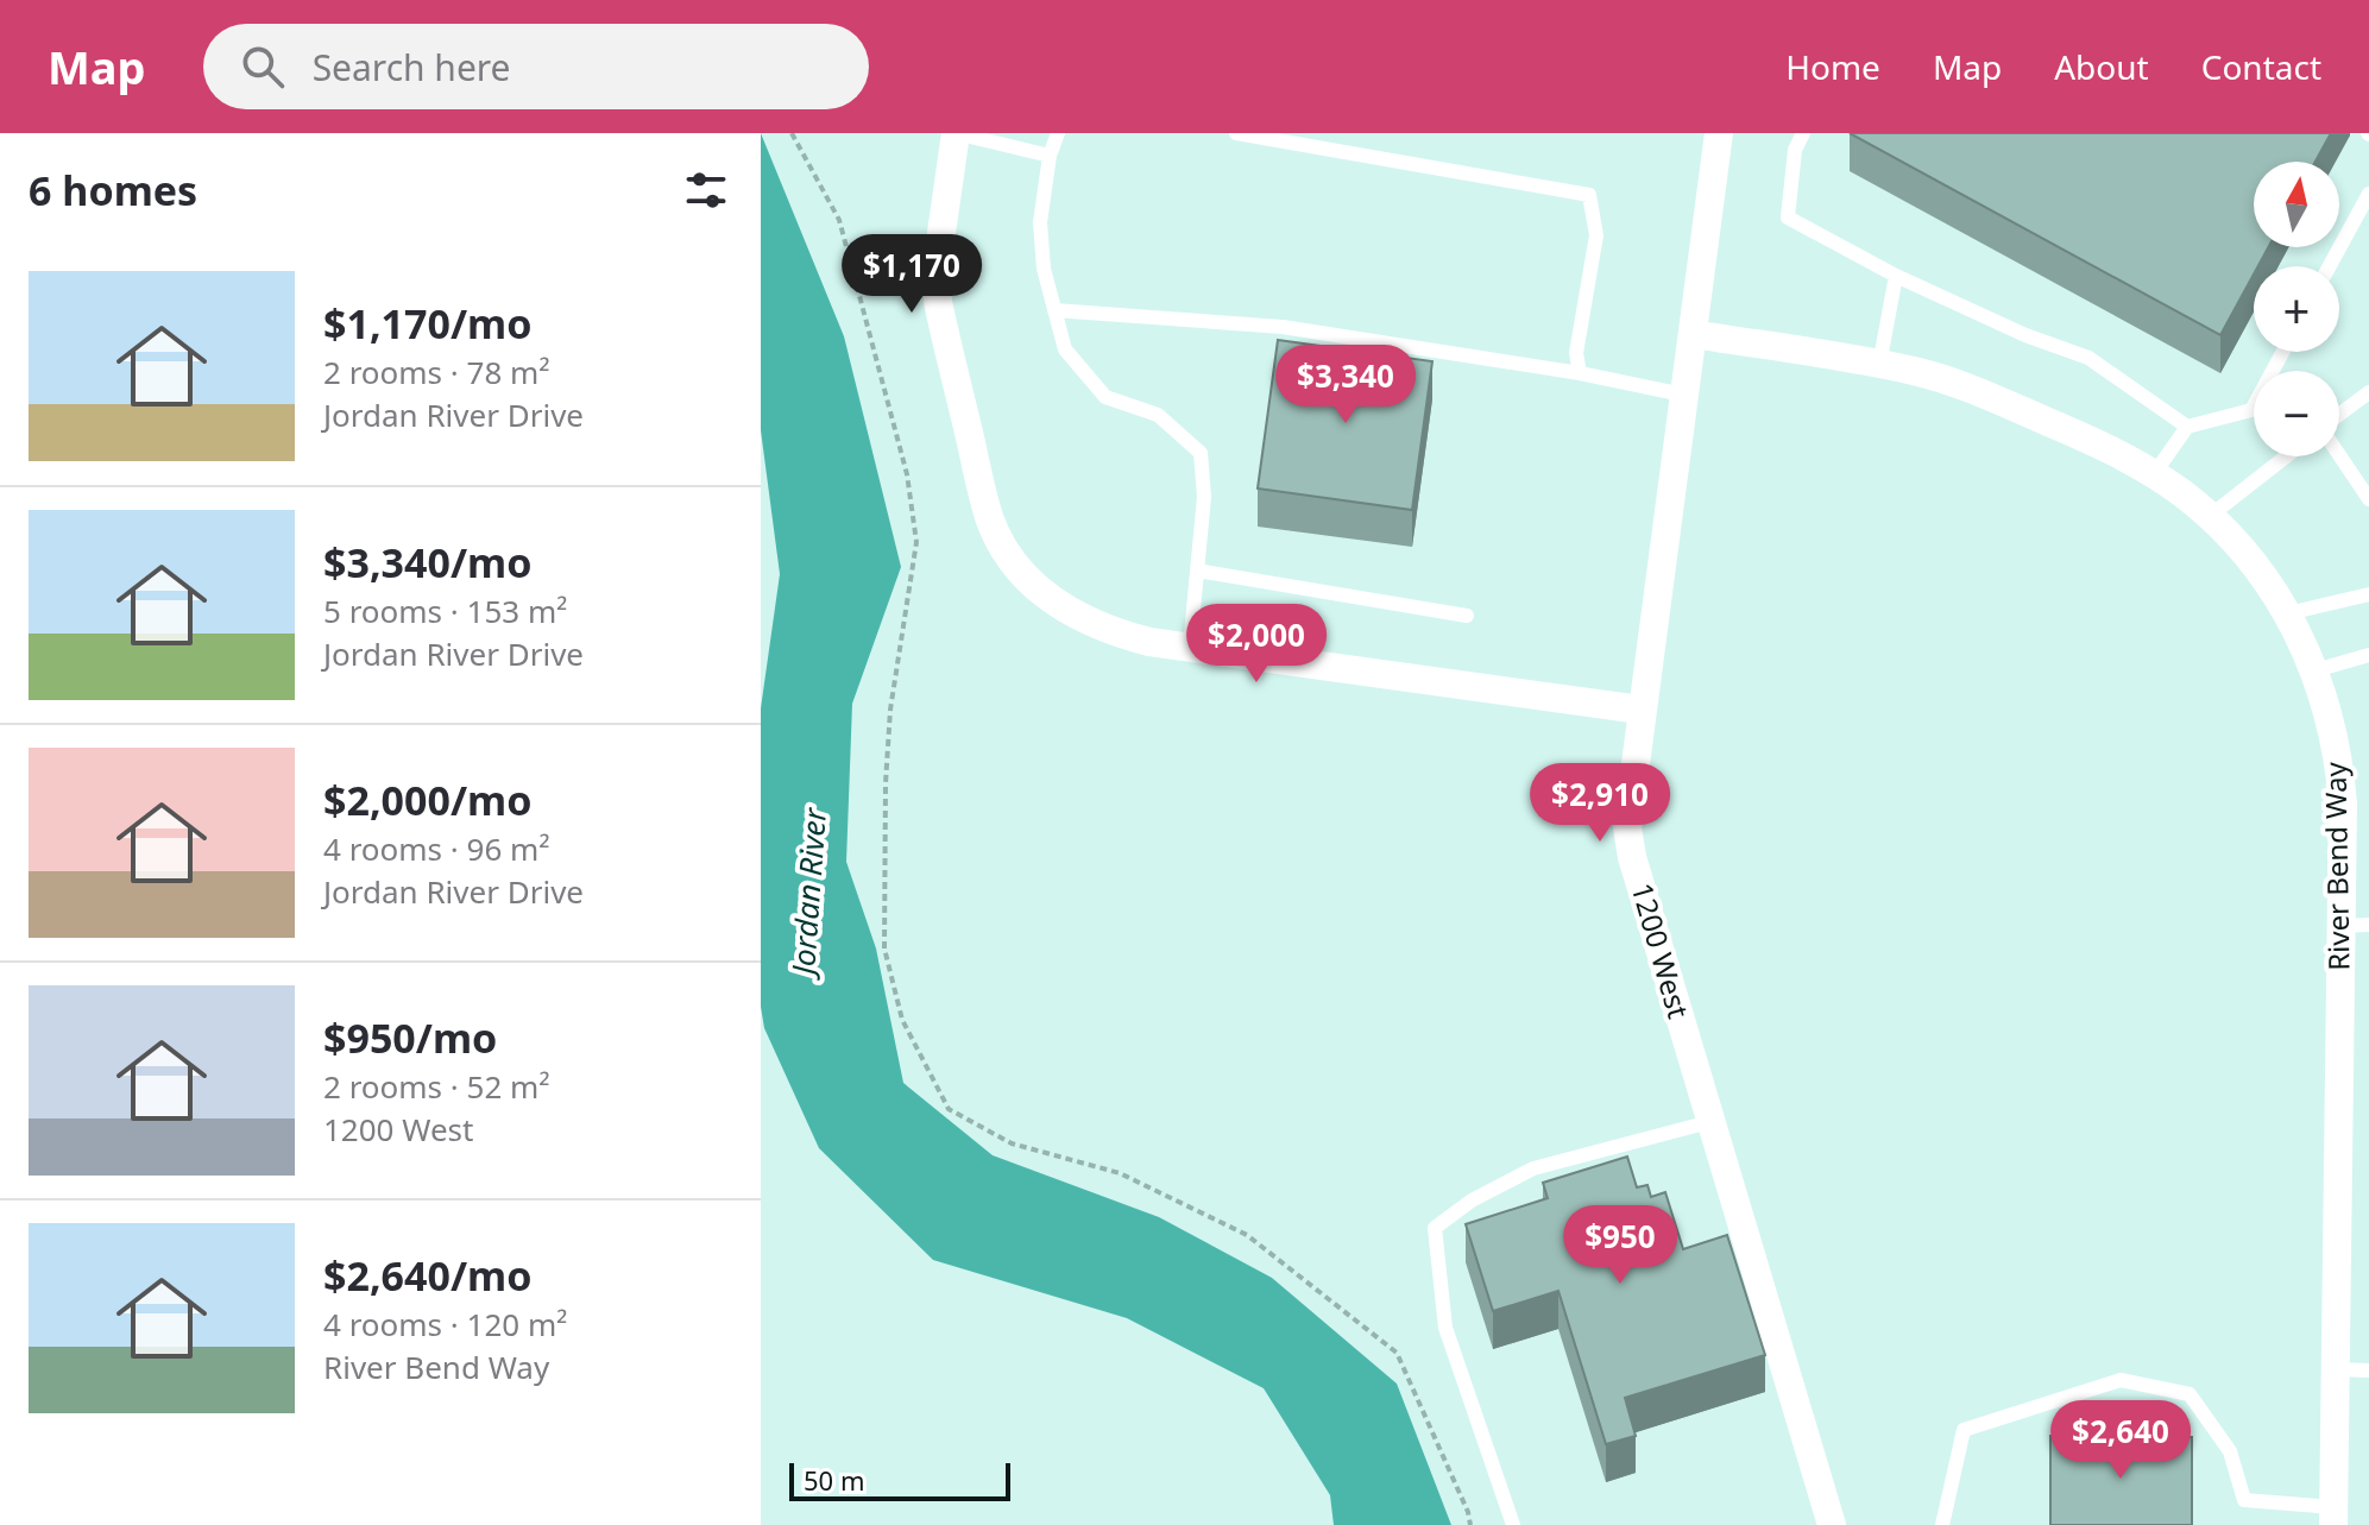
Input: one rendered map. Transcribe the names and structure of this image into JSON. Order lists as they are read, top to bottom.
{
  "streets": {
    "street": ["River Bend Way", "1200 West"]
  },
  "crossings": [
    ["River Bend Way", "1200 West"]
  ],
  "water": ["Jordan River"],
  "scale_bar": "50 m",
  "north": "top",
  "page": {
    "header": "Map",
    "search": "Search here",
    "nav": [
      "Home",
      "Map",
      "About",
      "Contact"
    ],
    "heading": "6 homes",
    "map_buttons": ["+", "−"],
    "price": [
      "$1,170",
      "$3,340",
      "$2,000",
      "$2,910",
      "$950",
      "$2,640"
    ],
    "list": [
      {
        "name": "$1,170/mo",
        "note": "2 rooms · 78 m² · Jordan River Drive"
      },
      {
        "name": "$3,340/mo",
        "note": "5 rooms · 153 m² · Jordan River Drive"
      },
      {
        "name": "$2,000/mo",
        "note": "4 rooms · 96 m² · Jordan River Drive"
      },
      {
        "name": "$950/mo",
        "note": "2 rooms · 52 m² · 1200 West"
      },
      {
        "name": "$2,640/mo",
        "note": "4 rooms · 120 m² · River Bend Way"
      }
    ],
    "scale": "50 m"
  }
}
